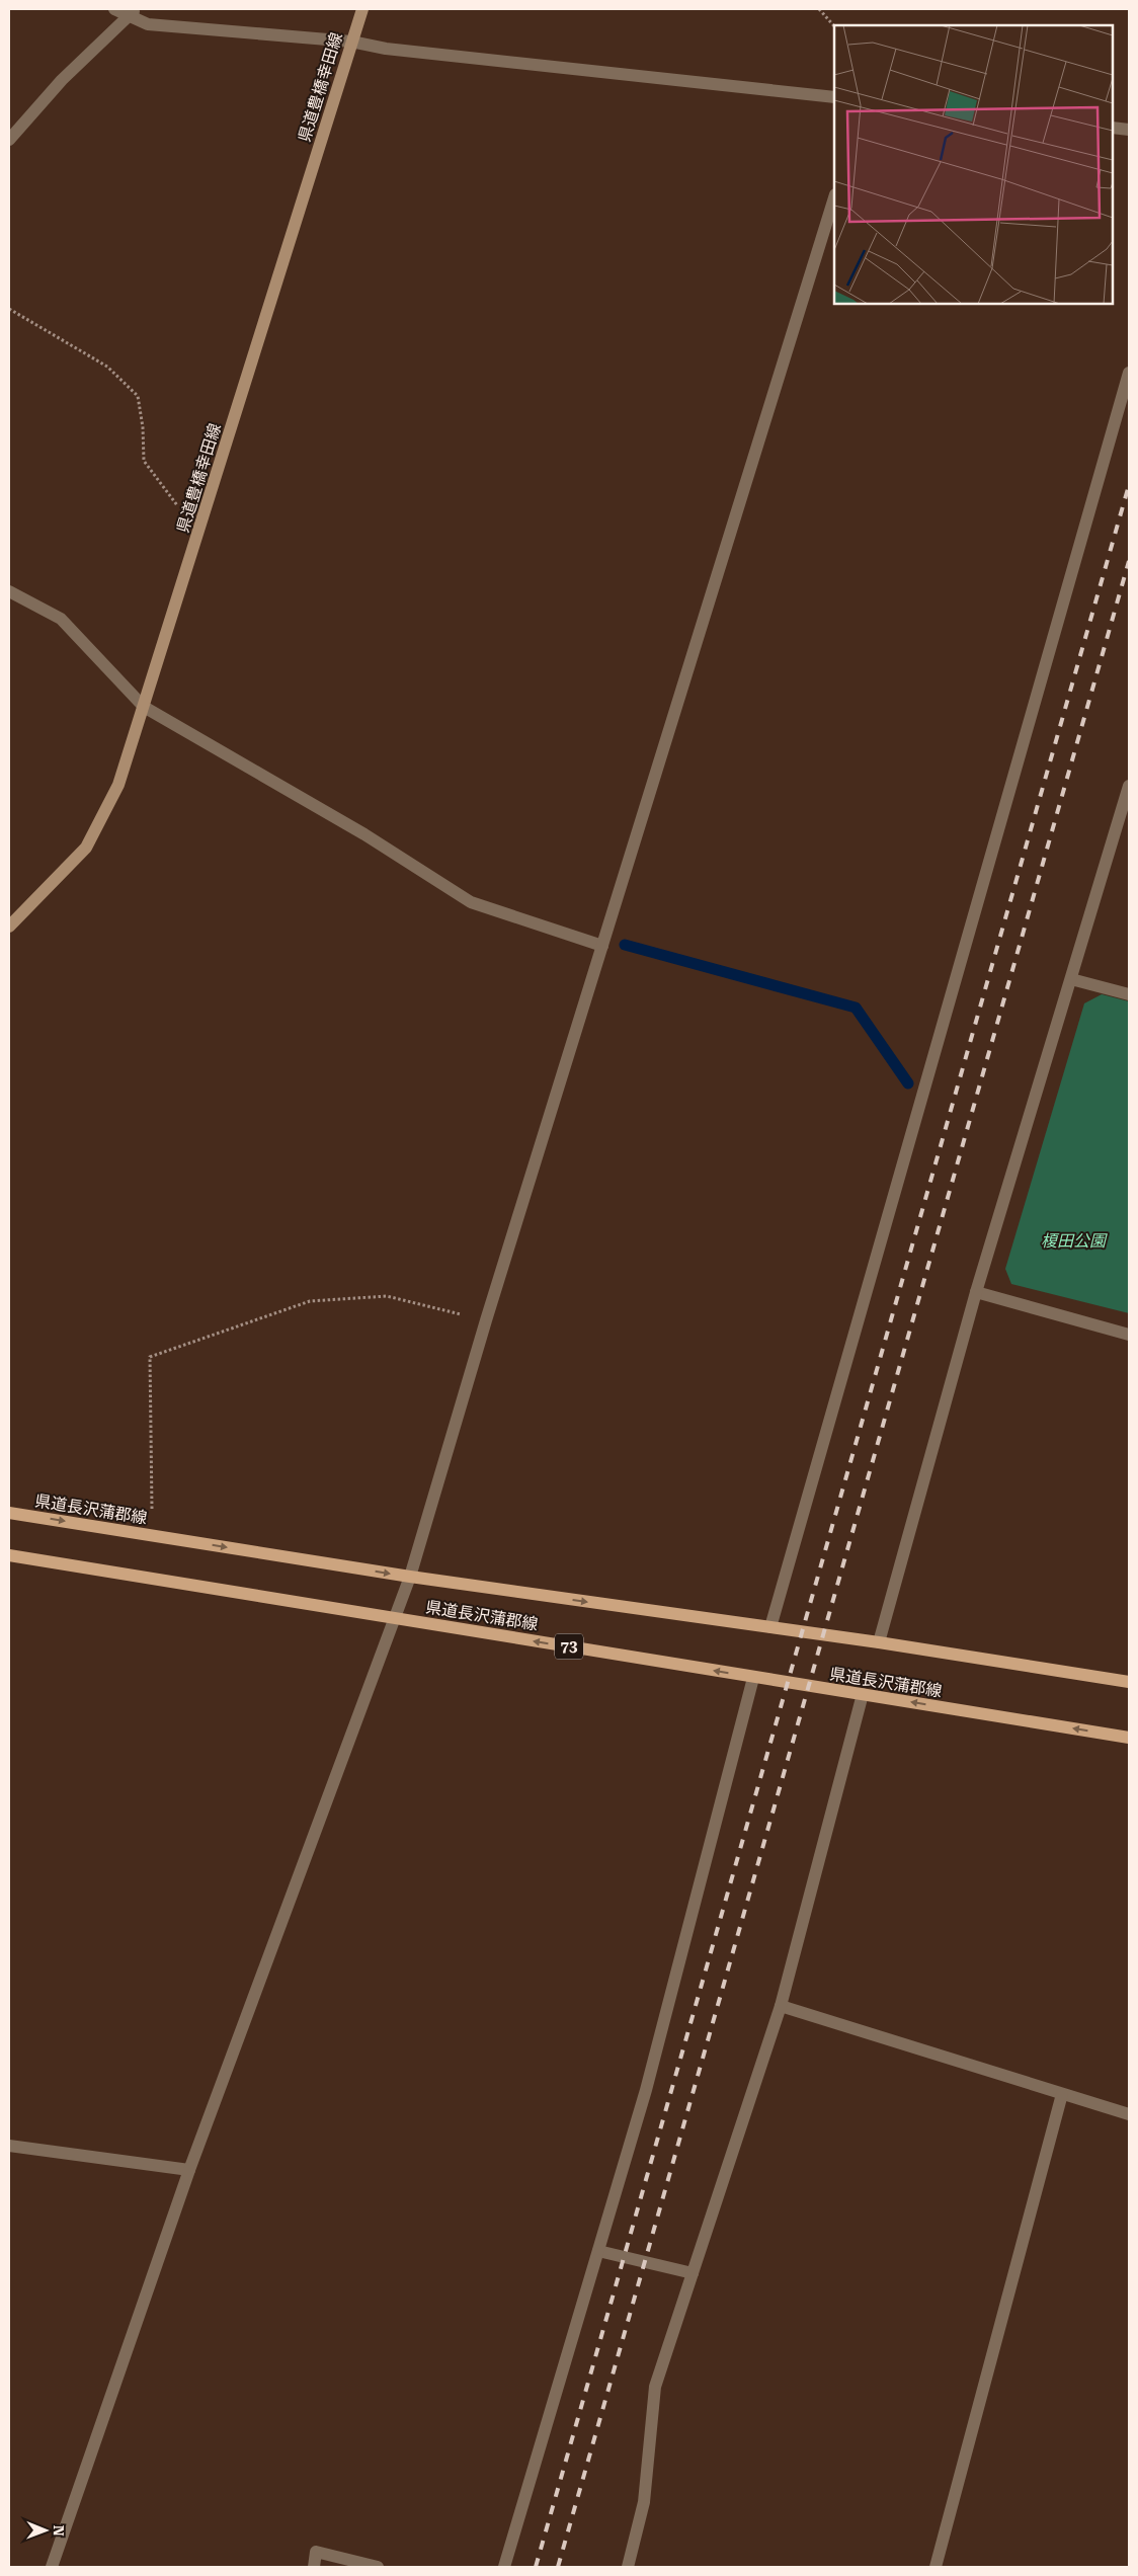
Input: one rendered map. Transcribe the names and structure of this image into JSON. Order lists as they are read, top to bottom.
{
  "streets": {
    "main road": ["県道豊橋幸田線", "県道長沢蒲郡線", "73"]
  },
  "parks": ["榎田公園"],
  "north": "right"
}
